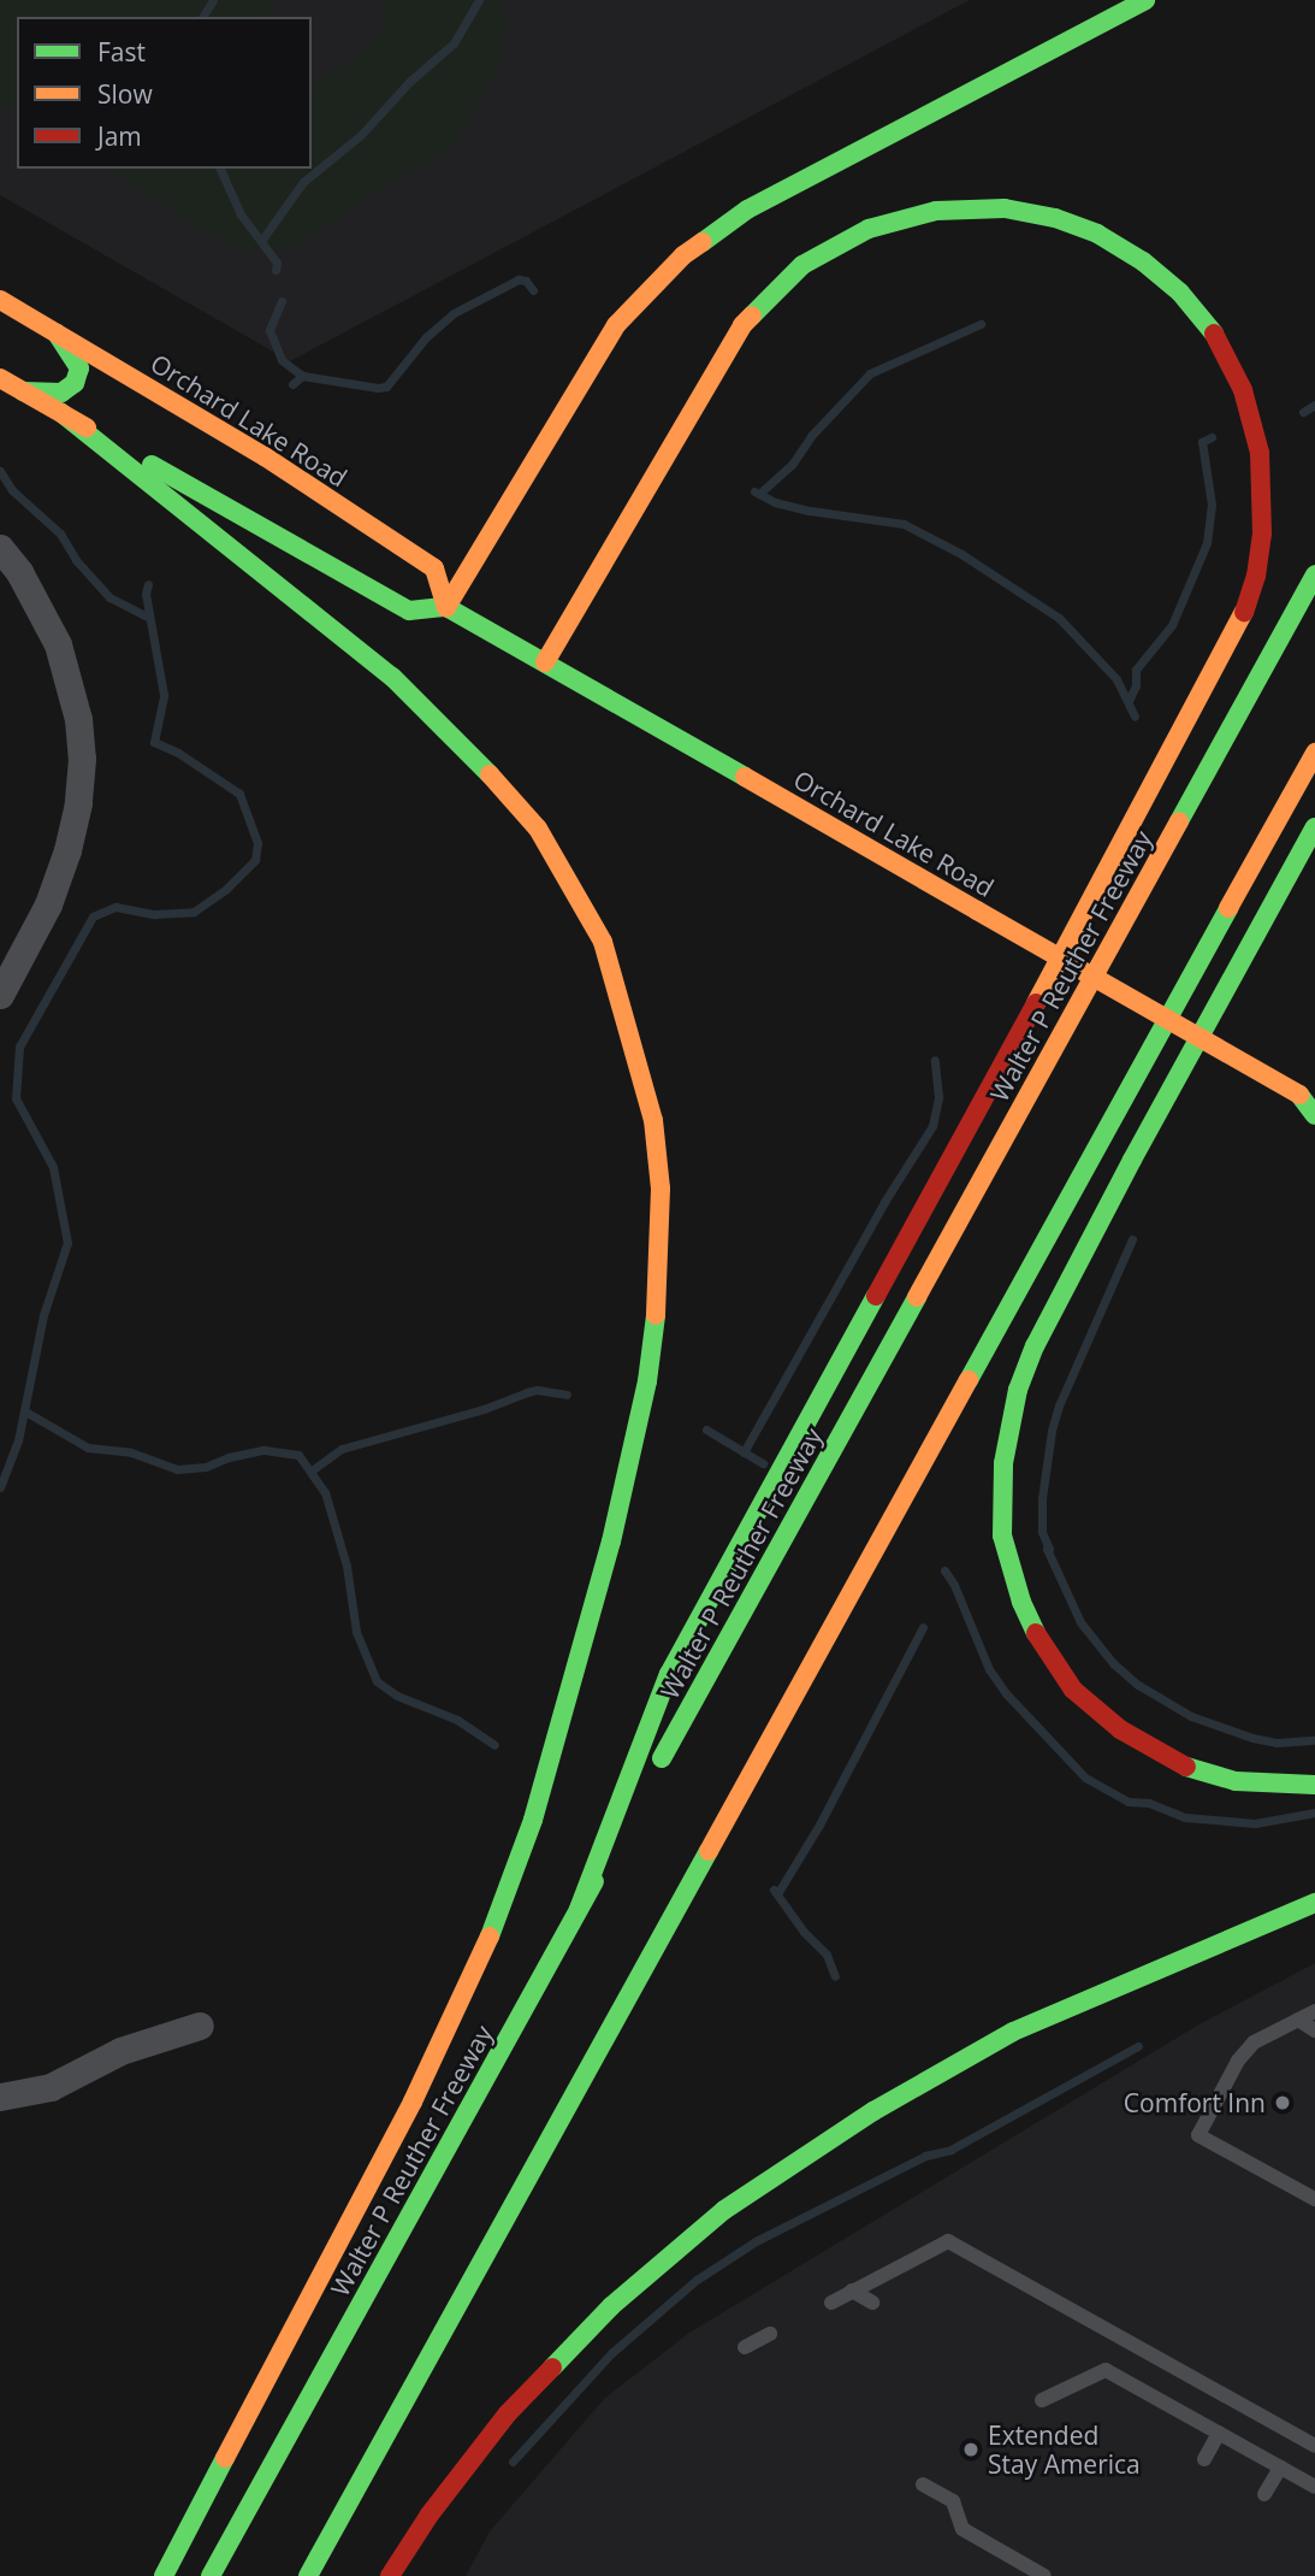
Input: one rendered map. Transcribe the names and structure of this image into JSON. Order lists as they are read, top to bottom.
{
  "streets": {
    "main road": ["Orchard Lake Road", "Walter P Reuther Freeway"]
  },
  "places": ["Comfort Inn", "Extended Stay America"],
  "legend": ["Fast", "Slow", "Jam"]
}
